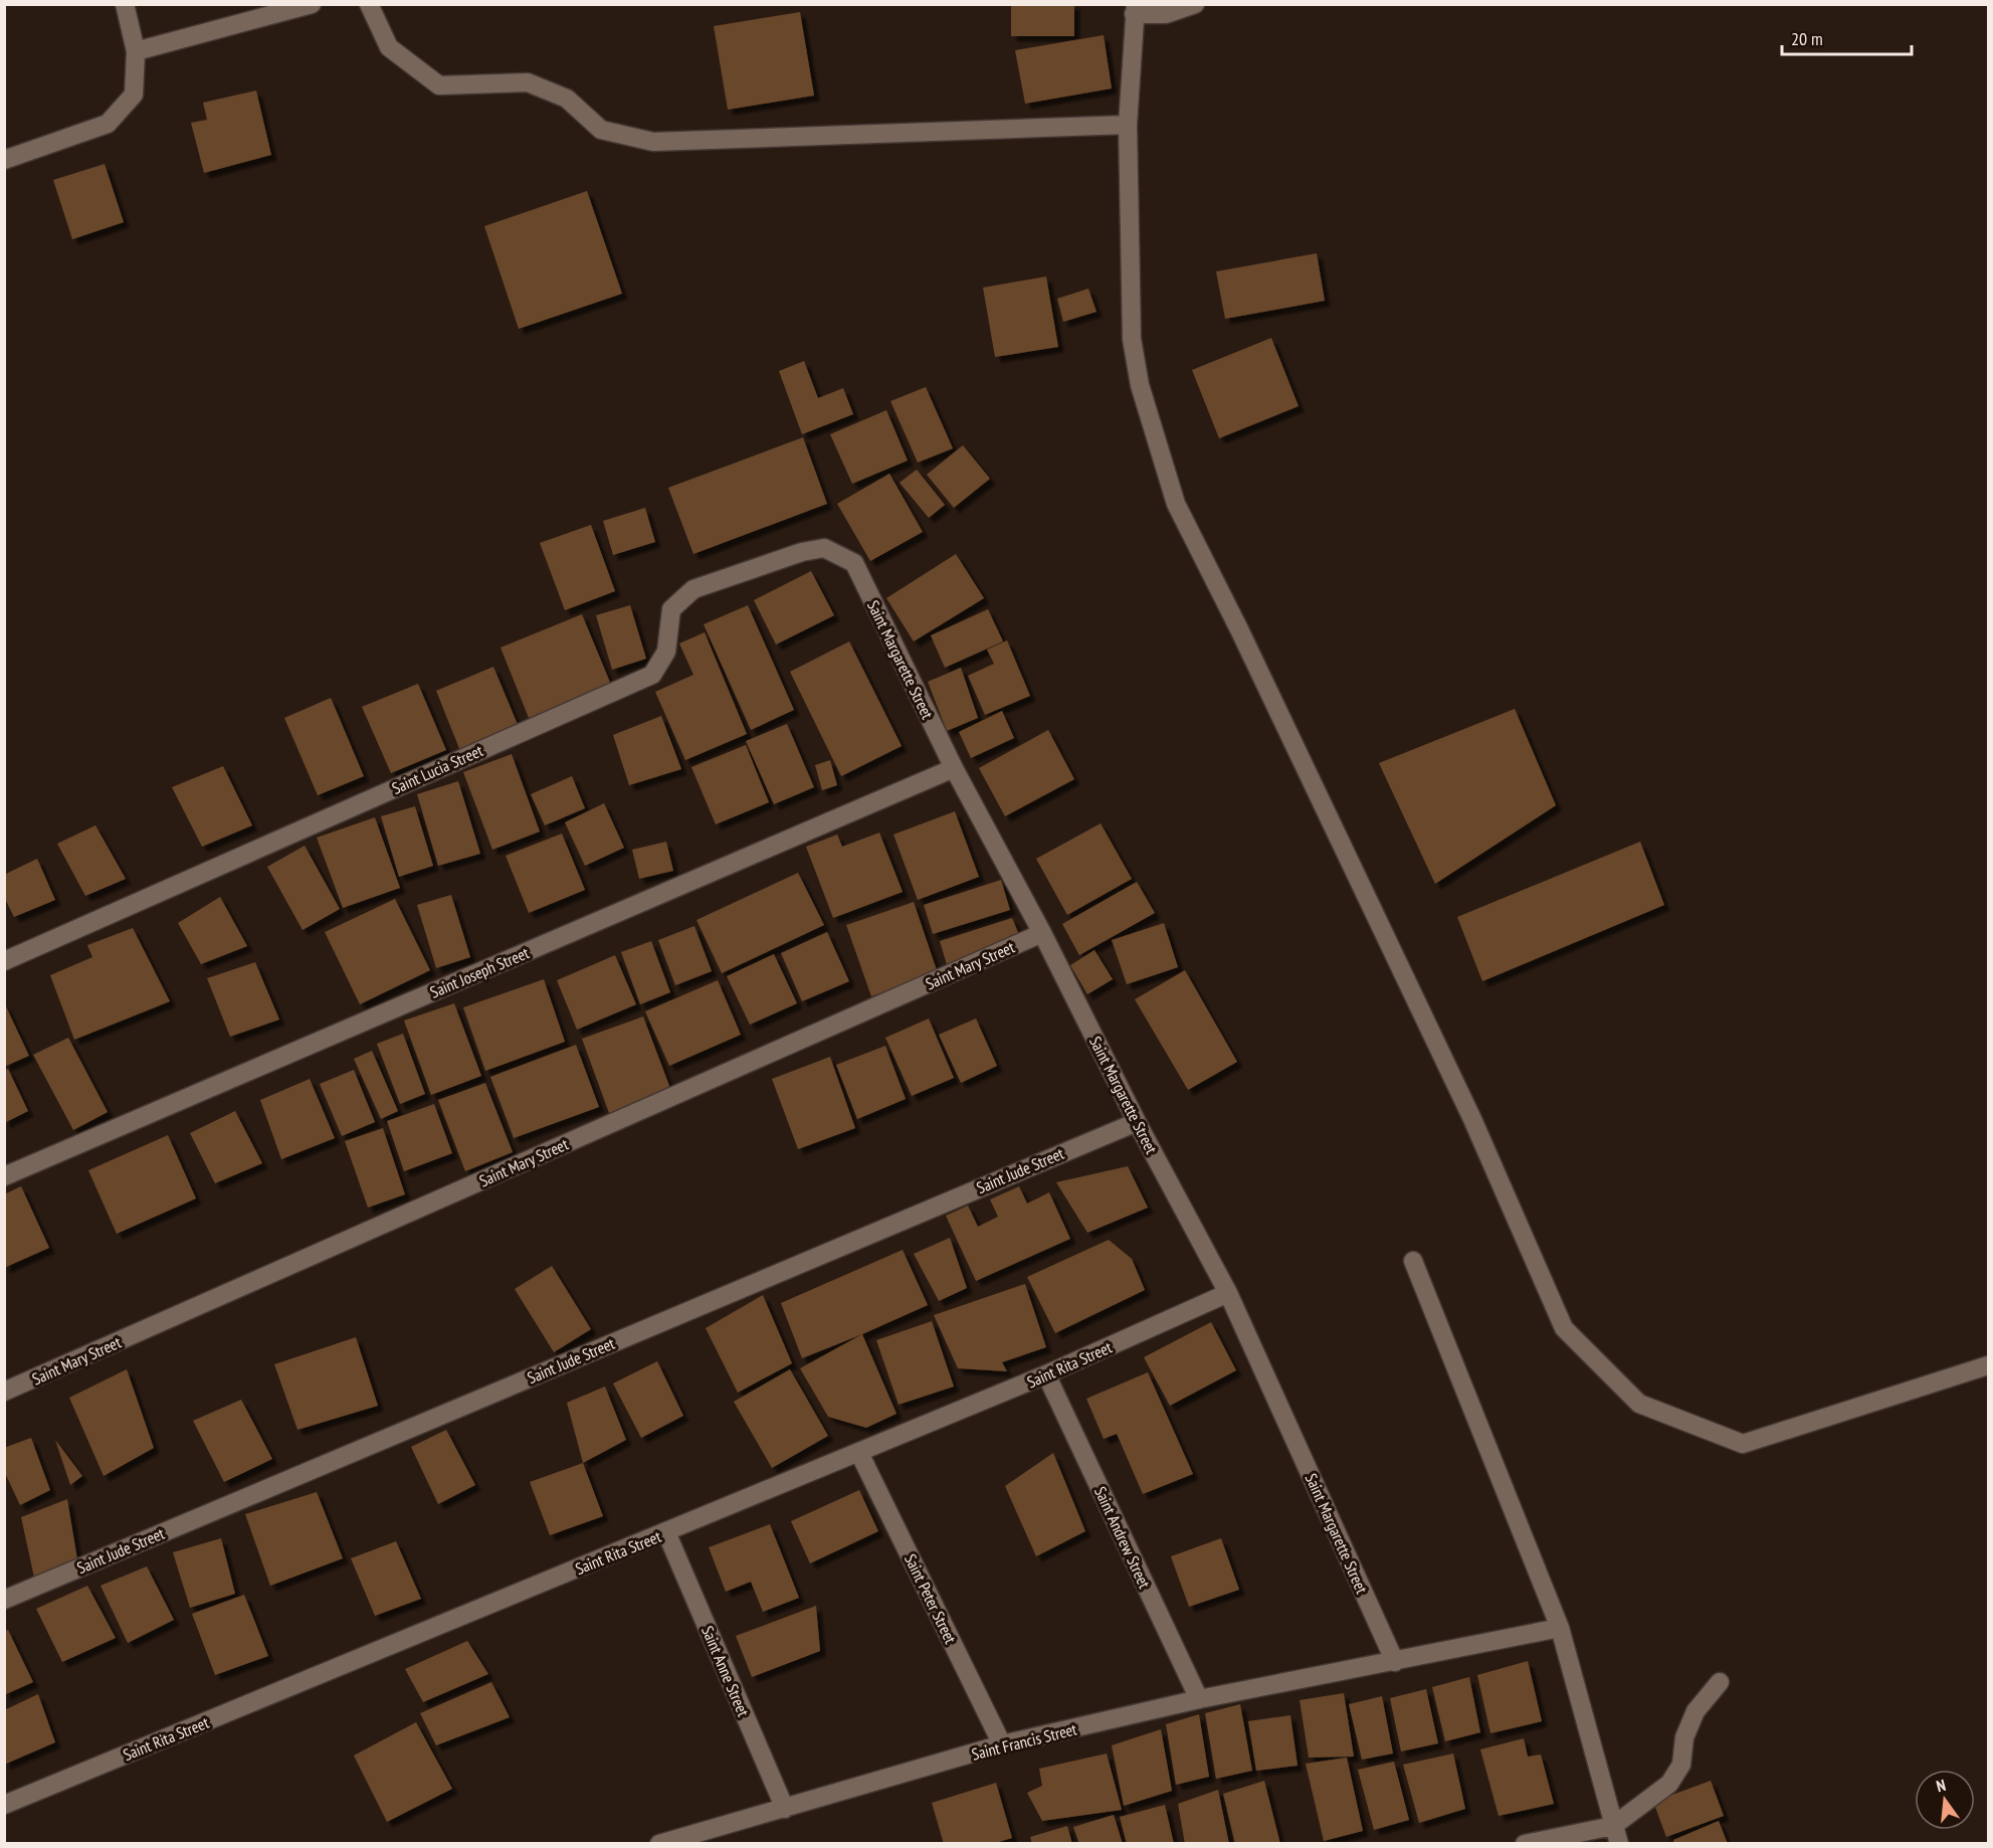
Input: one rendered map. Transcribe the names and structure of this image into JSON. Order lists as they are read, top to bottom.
{
  "streets": {
    "street": [
      "Saint Margarette Street",
      "Saint Lucia Street",
      "Saint Mary Street",
      "Saint Joseph Street",
      "Saint Jude Street",
      "Saint Rita Street",
      "Saint Andrew Street",
      "Saint Peter Street",
      "Saint Anne Street",
      "Saint Francis Street"
    ]
  },
  "crossings": [
    ["Saint Margarette Street", "Saint Lucia Street"],
    ["Saint Margarette Street", "Saint Mary Street"],
    ["Saint Margarette Street", "Saint Joseph Street"],
    ["Saint Margarette Street", "Saint Jude Street"],
    ["Saint Margarette Street", "Saint Rita Street"],
    ["Saint Margarette Street", "Saint Francis Street"],
    ["Saint Rita Street", "Saint Andrew Street"],
    ["Saint Rita Street", "Saint Peter Street"],
    ["Saint Rita Street", "Saint Anne Street"],
    ["Saint Andrew Street", "Saint Francis Street"],
    ["Saint Peter Street", "Saint Francis Street"],
    ["Saint Anne Street", "Saint Francis Street"]
  ],
  "scale_bar": "20 m",
  "north": "top"
}
